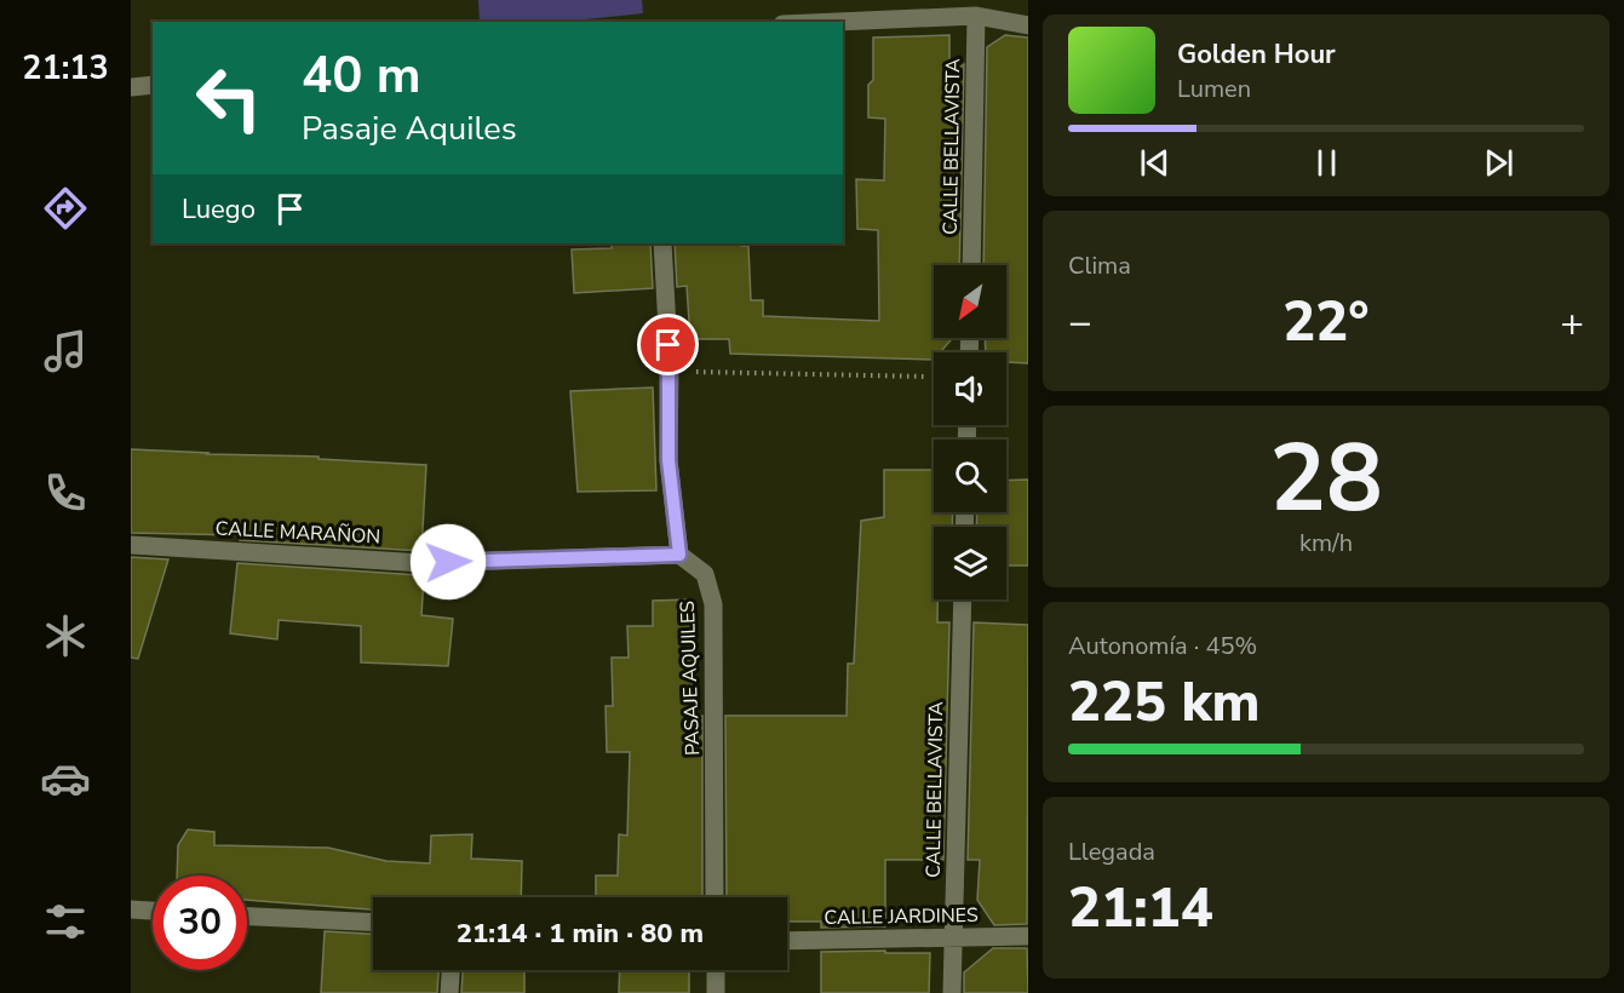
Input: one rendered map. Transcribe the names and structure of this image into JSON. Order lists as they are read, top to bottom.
{
  "streets": {
    "street": [
      "CALLE BELLAVISTA",
      "CALLE MARAÑON",
      "PASAJE AQUILES",
      "CALLE JARDINES"
    ]
  },
  "crossings": [
    ["CALLE BELLAVISTA", "CALLE JARDINES"],
    ["CALLE MARAÑON", "PASAJE AQUILES"]
  ],
  "north": "bottom left",
  "page": {
    "tabs": "21:13",
    "turn": ["40 m", "Pasaje Aquiles"],
    "song": ["Golden Hour", "Lumen"],
    "then": "Luego",
    "tile": [
      "Clima",
      ["28", "km/h"],
      ["Autonomía · 45%", "225 km"],
      ["Llegada", "21:14"]
    ],
    "heat": ["−", "22°", "+"],
    "limit": "30",
    "trip": "21:14 · 1 min · 80 m"
  }
}
